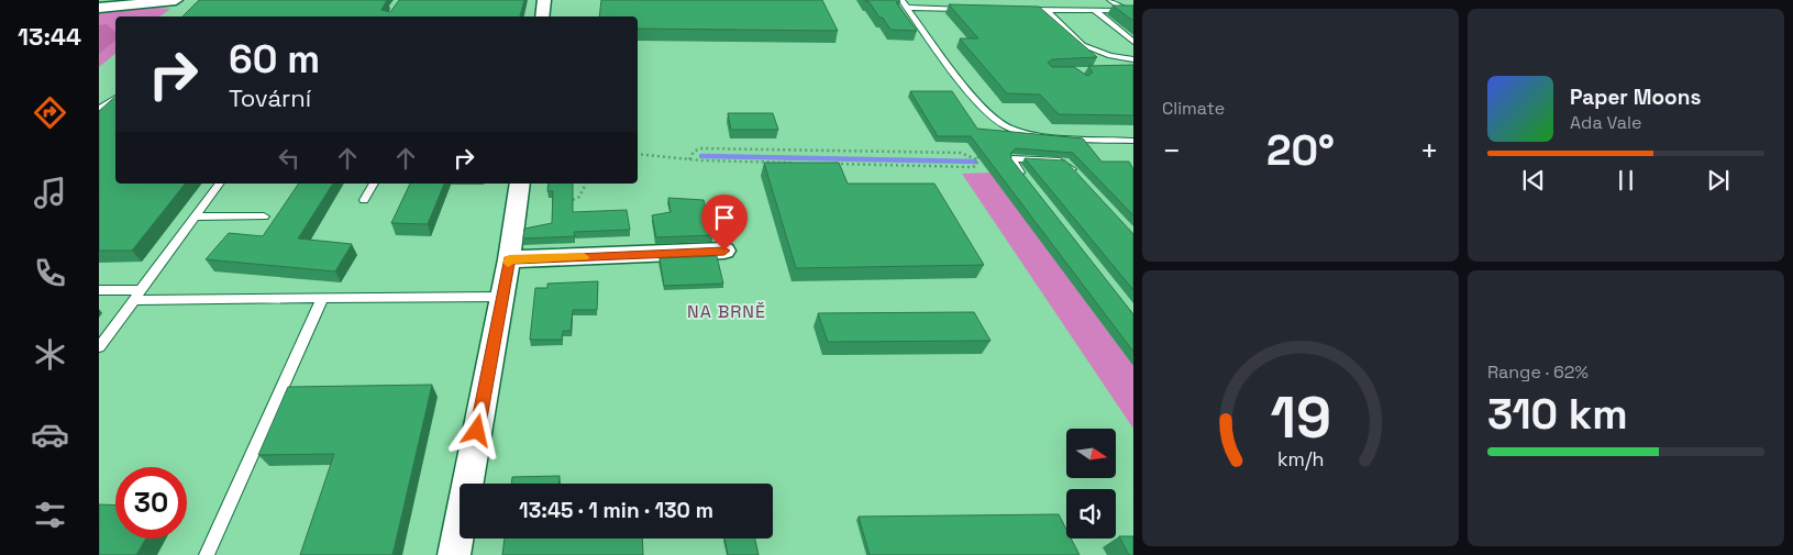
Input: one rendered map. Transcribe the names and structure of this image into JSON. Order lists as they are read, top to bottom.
{
  "districts": ["NA BRNĚ"],
  "north": "right",
  "page": {
    "tabs": "13:44",
    "tile": [
      "Climate",
      ["Range · 62%", "310 km"]
    ],
    "turn": ["60 m", "Tovární"],
    "song": ["Paper Moons", "Ada Vale"],
    "heat": ["−", "20°", "+"],
    "limit": "30",
    "trip": "13:45 · 1 min · 130 m",
    "gauge": ["19", "km/h"]
  }
}
